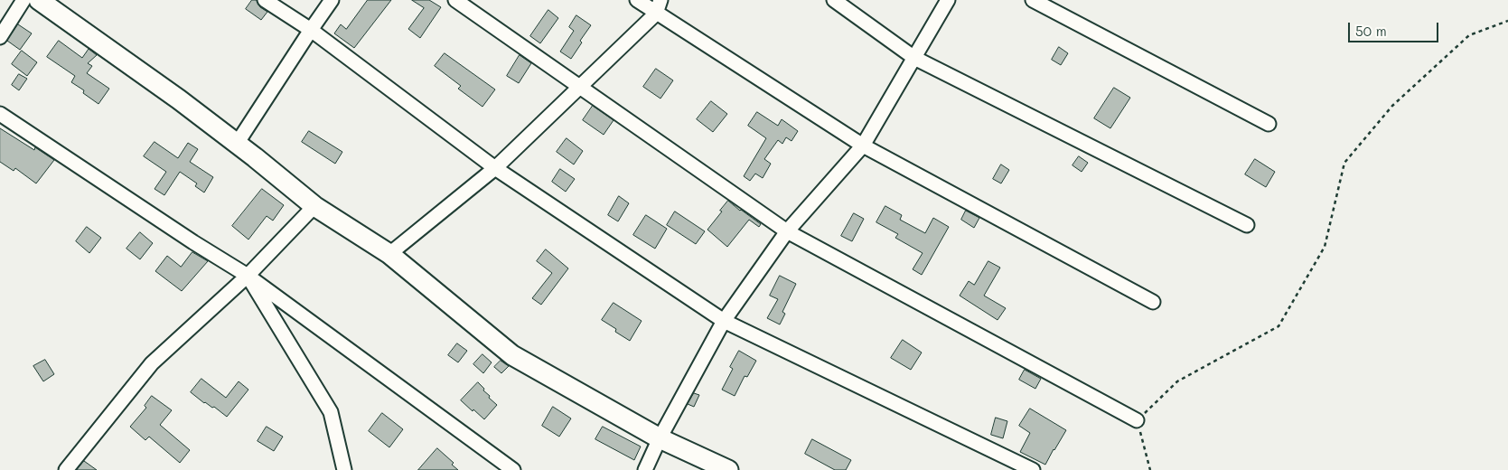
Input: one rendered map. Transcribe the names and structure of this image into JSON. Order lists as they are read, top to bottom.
{
  "scale_bar": "50 m"
}
